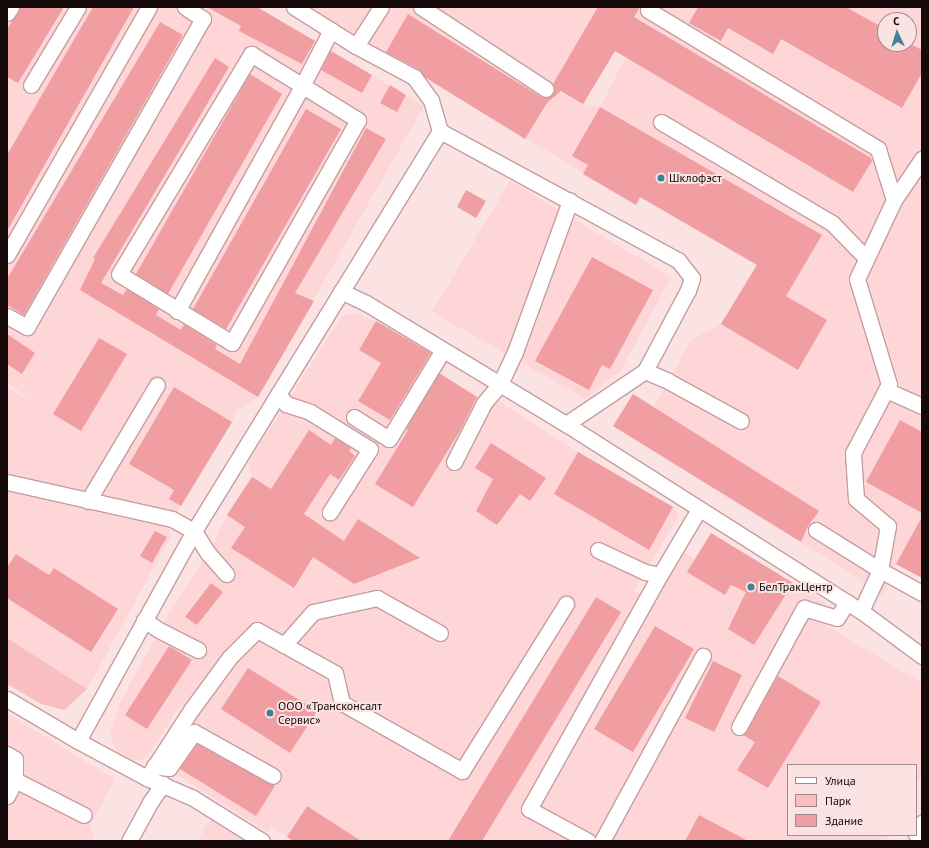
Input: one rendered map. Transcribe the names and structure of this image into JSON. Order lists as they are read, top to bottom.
{
  "places": ["Шклофэст", "БелТракЦентр", "ООО «Трансконсалт Сервис»"],
  "legend": ["Улица", "Парк", "Здание"],
  "north": "top"
}
